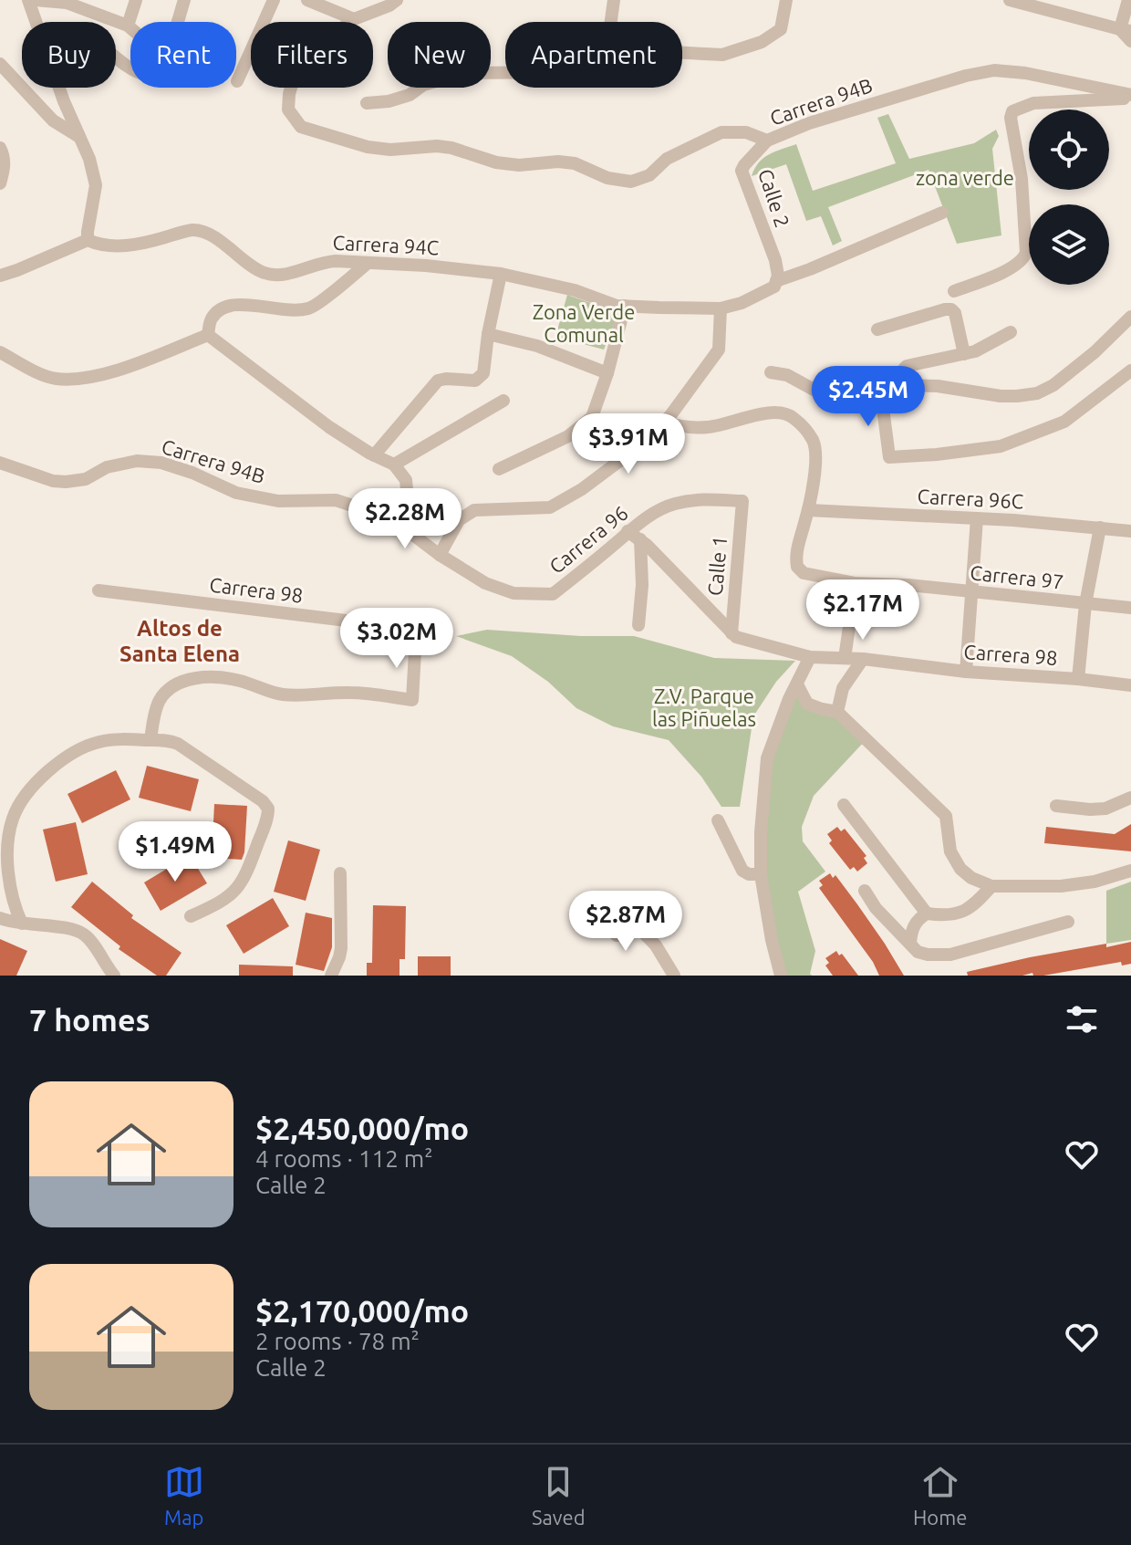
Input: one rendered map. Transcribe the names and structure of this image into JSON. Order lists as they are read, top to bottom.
{
  "streets": {
    "street": [
      "Carrera 94B",
      "Calle 2",
      "Carrera 94C",
      "Carrera 96C",
      "Carrera 96",
      "Calle 1",
      "Carrera 97",
      "Carrera 98"
    ]
  },
  "crossings": [
    ["Carrera 94B", "Calle 2"],
    ["Carrera 94B", "Carrera 96"],
    ["Calle 2", "Carrera 94C"],
    ["Carrera 96C", "Carrera 97"],
    ["Carrera 96", "Calle 1"],
    ["Carrera 96", "Carrera 98"],
    ["Calle 1", "Carrera 98"]
  ],
  "districts": ["Altos de Santa Elena"],
  "parks": ["zona verde", "Zona Verde Comunal", "Z.V. Parque las Piñuelas"],
  "page": {
    "chip": [
      "Buy",
      "Rent",
      "Filters",
      "New",
      "Apartment"
    ],
    "price": [
      "$2.45M",
      "$3.91M",
      "$2.28M",
      "$2.17M",
      "$3.02M",
      "$1.49M",
      "$2.87M"
    ],
    "heading": "7 homes",
    "list": [
      {
        "name": "$2,450,000/mo",
        "note": "4 rooms · 112 m² · Calle 2"
      },
      {
        "name": "$2,170,000/mo",
        "note": "2 rooms · 78 m² · Calle 2"
      }
    ],
    "tabs": ["Map", "Saved", "Home"]
  }
}
